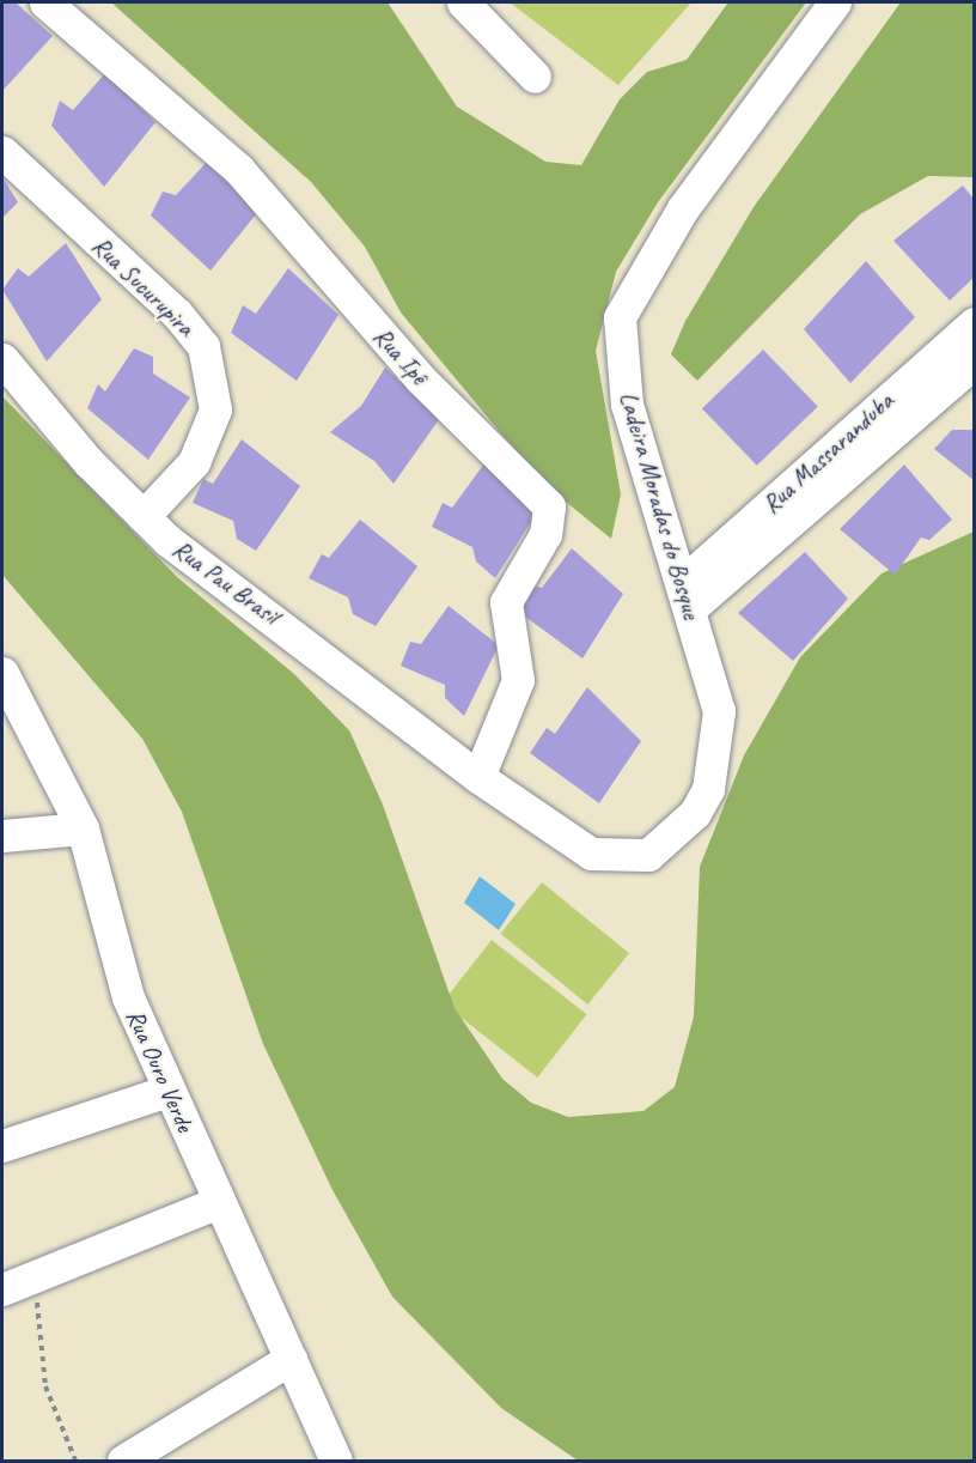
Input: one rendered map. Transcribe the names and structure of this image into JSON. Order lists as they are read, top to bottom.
{
  "streets": {
    "street": [
      "Rua Sucurupira",
      "Rua Ipê",
      "Rua Massaranduba",
      "Ladeira Moradas do Bosque",
      "Rua Pau Brasil",
      "Rua Ouro Verde"
    ]
  },
  "crossings": [
    ["Rua Sucurupira", "Rua Pau Brasil"],
    ["Rua Ipê", "Ladeira Moradas do Bosque"],
    ["Rua Ipê", "Rua Pau Brasil"],
    ["Rua Massaranduba", "Ladeira Moradas do Bosque"],
    ["Ladeira Moradas do Bosque", "Rua Pau Brasil"]
  ]
}
